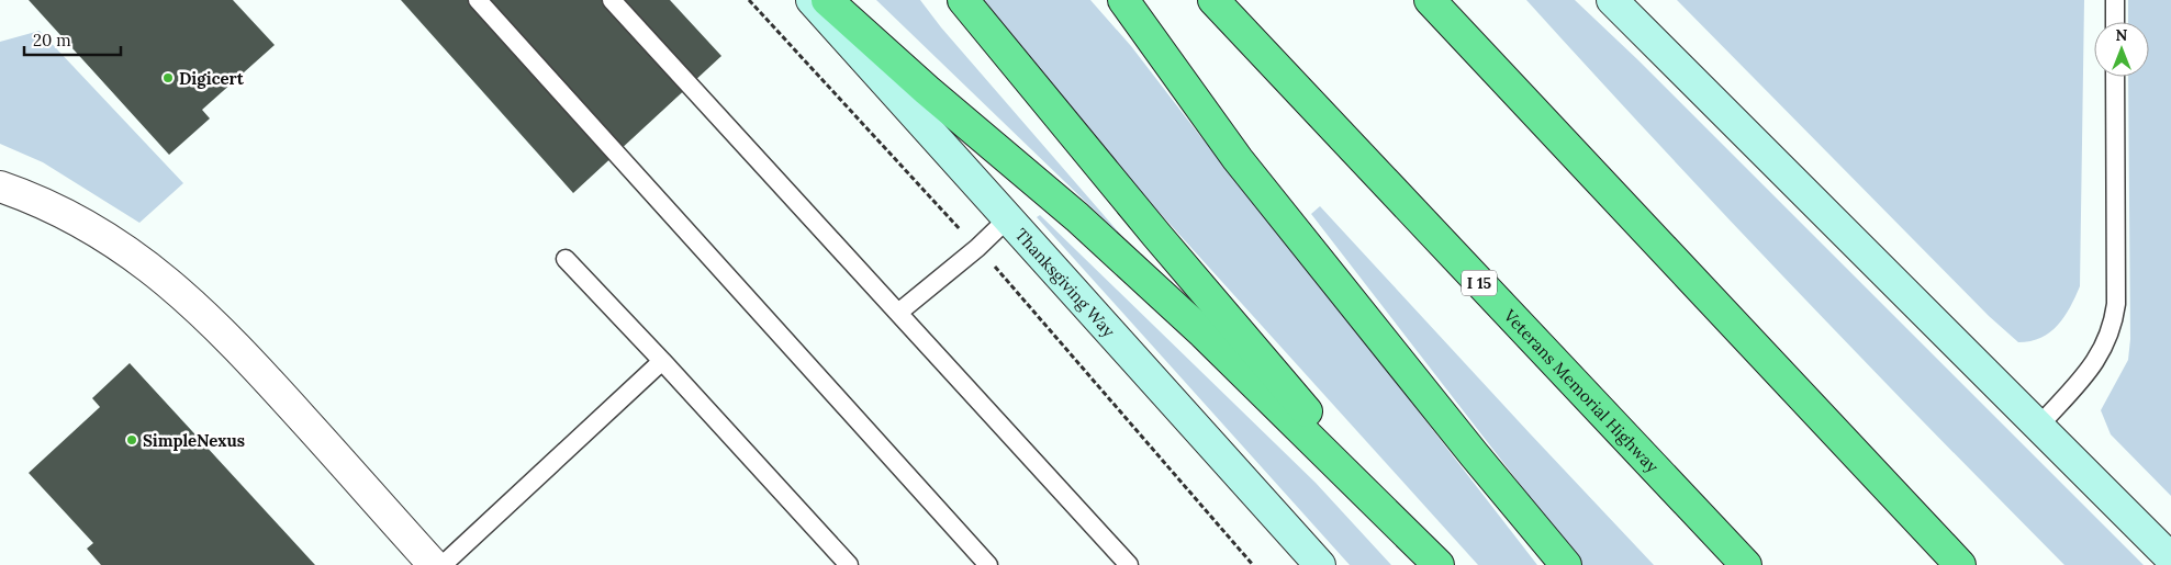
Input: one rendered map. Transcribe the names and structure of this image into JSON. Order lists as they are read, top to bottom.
{
  "streets": {
    "highway": ["I 15", "Veterans Memorial Highway"],
    "main road": ["Thanksgiving Way"]
  },
  "places": ["Digicert", "SimpleNexus"],
  "scale_bar": "20 m",
  "north": "top"
}
